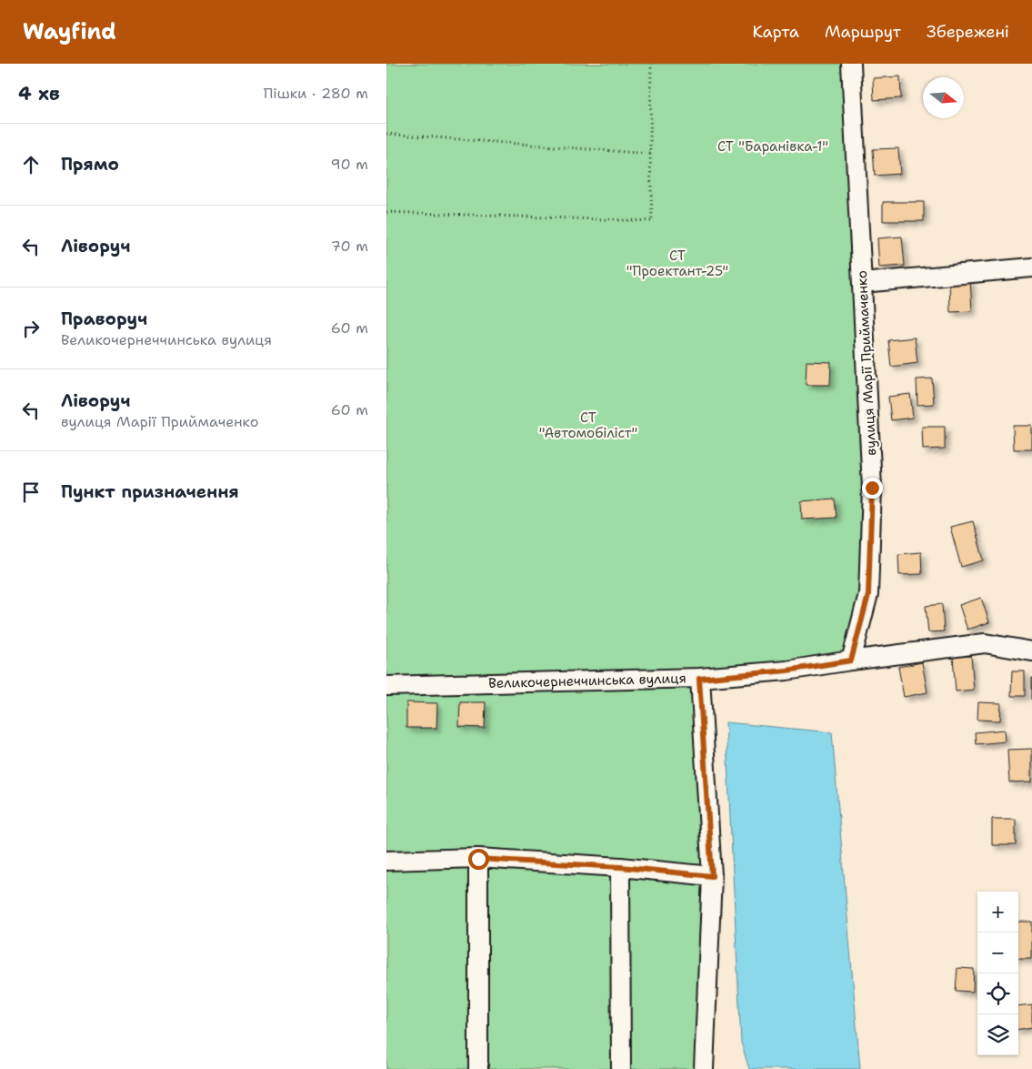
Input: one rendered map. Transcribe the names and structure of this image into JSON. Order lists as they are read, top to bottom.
{
  "streets": {
    "street": ["вулиця Марії Приймаченко", "Великочернеччинська вулиця"]
  },
  "crossings": [
    ["вулиця Марії Приймаченко", "Великочернеччинська вулиця"]
  ],
  "parks": ["СТ \"Баранівка-1\"", "СТ \"Проектант-25\"", "СТ \"Автомобіліст\""],
  "north": "right",
  "page": {
    "header": "Wayfind",
    "nav": ["Карта", "Маршрут", "Збережені"],
    "heading": ["4 хв", "Пішки · 280 m"],
    "list": [
      ["Прямо", "90 m"],
      ["Ліворуч", "70 m"],
      ["Праворуч", "Великочернеччинська вулиця", "60 m"],
      ["Ліворуч", "вулиця Марії Приймаченко", "60 m"],
      "Пункт призначення"
    ],
    "map_buttons": ["+", "−"]
  }
}
